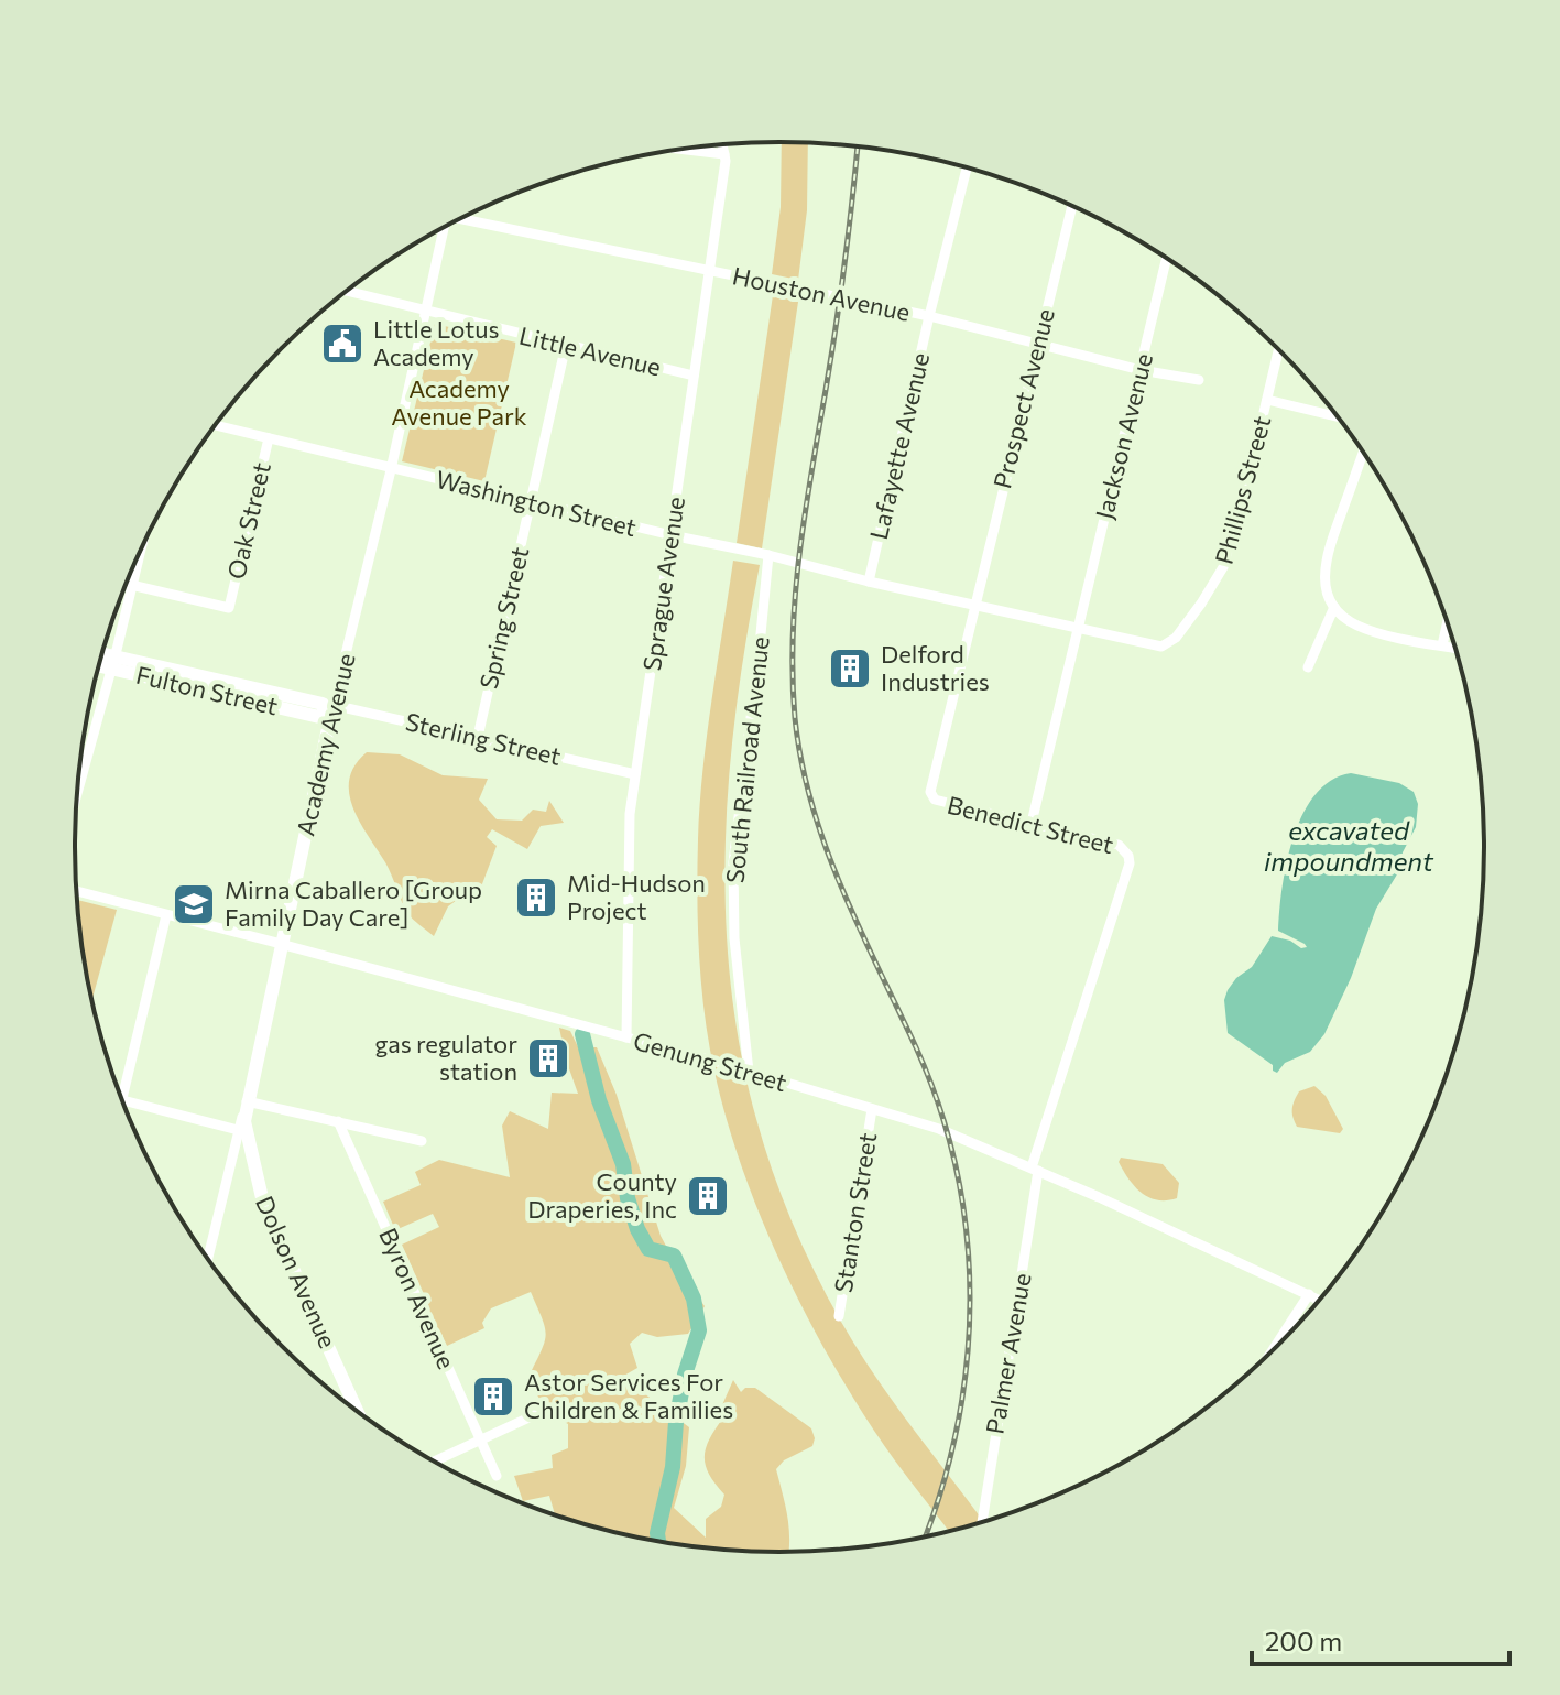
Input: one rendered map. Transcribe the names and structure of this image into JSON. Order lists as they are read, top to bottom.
{
  "streets": {
    "main road": ["Fulton Street", "Academy Avenue", "Dolson Avenue"],
    "street": [
      "Houston Avenue",
      "Little Avenue",
      "Prospect Avenue",
      "Jackson Avenue",
      "Lafayette Avenue",
      "Phillips Street",
      "Washington Street",
      "Oak Street",
      "Sprague Avenue",
      "Spring Street",
      "Sterling Street",
      "South Railroad Avenue",
      "Benedict Street",
      "Genung Street",
      "Stanton Street",
      "Byron Avenue",
      "Palmer Avenue"
    ]
  },
  "crossings": [
    ["Houston Avenue", "Prospect Avenue"],
    ["Houston Avenue", "Jackson Avenue"],
    ["Houston Avenue", "Lafayette Avenue"],
    ["Houston Avenue", "Sprague Avenue"],
    ["Little Avenue", "Sprague Avenue"],
    ["Little Avenue", "Spring Street"],
    ["Little Avenue", "Academy Avenue"],
    ["Prospect Avenue", "Washington Street"],
    ["Prospect Avenue", "Benedict Street"],
    ["Jackson Avenue", "Phillips Street"],
    ["Jackson Avenue", "Washington Street"],
    ["Jackson Avenue", "Benedict Street"],
    ["Lafayette Avenue", "Washington Street"],
    ["Phillips Street", "Washington Street"],
    ["Washington Street", "Oak Street"],
    ["Washington Street", "Sprague Avenue"],
    ["Washington Street", "Spring Street"],
    ["Washington Street", "Academy Avenue"],
    ["Washington Street", "South Railroad Avenue"],
    ["Sprague Avenue", "Sterling Street"],
    ["Sprague Avenue", "Genung Street"],
    ["Spring Street", "Sterling Street"],
    ["Fulton Street", "Sterling Street"],
    ["Fulton Street", "Academy Avenue"],
    ["Sterling Street", "Academy Avenue"],
    ["Academy Avenue", "Genung Street"],
    ["Academy Avenue", "Dolson Avenue"],
    ["South Railroad Avenue", "Genung Street"],
    ["Benedict Street", "Genung Street"],
    ["Benedict Street", "Palmer Avenue"],
    ["Genung Street", "Stanton Street"],
    ["Genung Street", "Palmer Avenue"]
  ],
  "water": ["excavated impoundment"],
  "parks": ["Academy Avenue Park"],
  "places": {
    "public building": ["Little Lotus Academy"],
    "building": [
      "Delford Industries",
      "Mid-Hudson Project",
      "gas regulator station",
      "County Draperies, Inc",
      "Astor Services For Children & Families"
    ],
    "school or university": ["Mirna Caballero [Group Family Day Care]"]
  },
  "scale_bar": "200 m"
}
